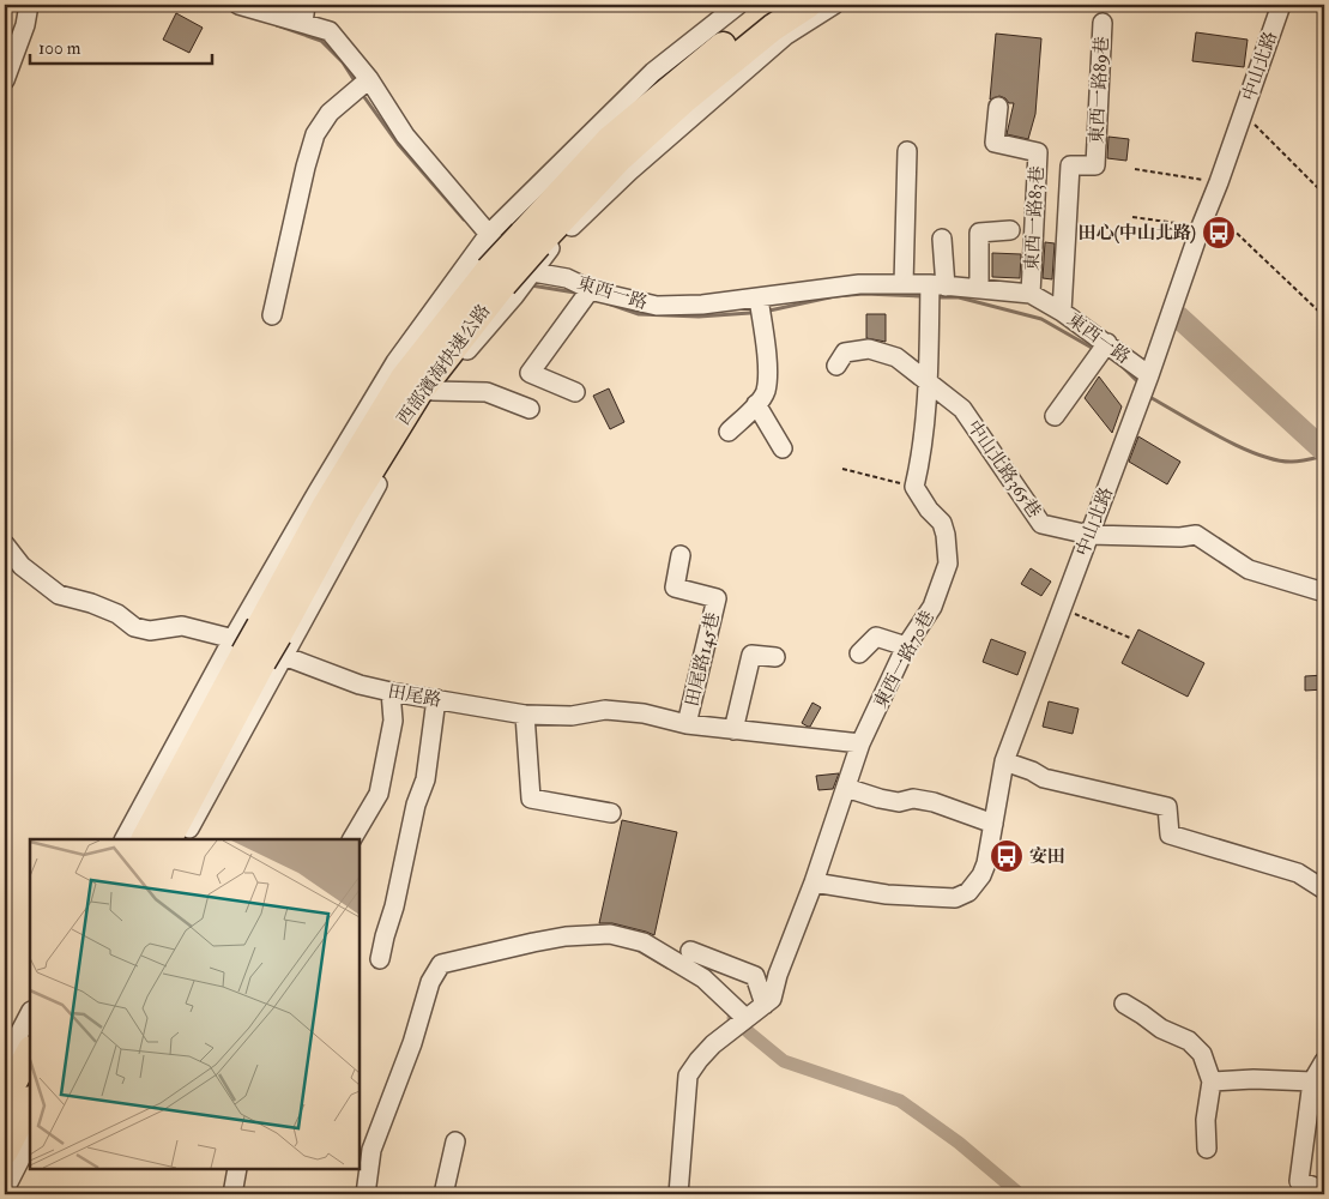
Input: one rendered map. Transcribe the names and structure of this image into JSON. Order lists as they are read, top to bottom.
{
  "streets": {
    "highway": ["西部濱海快速公路"],
    "street": [
      "中山北路",
      "東西一路89巷",
      "東西一路83巷",
      "東西一路",
      "中山北路365巷",
      "田尾路145巷",
      "東西一路70巷",
      "田尾路"
    ]
  },
  "crossings": [
    ["中山北路", "東西一路"],
    ["中山北路", "中山北路365巷"],
    ["中山北路", "東西一路70巷"],
    ["東西一路89巷", "東西一路"],
    ["東西一路83巷", "東西一路"],
    ["西部濱海快速公路", "田尾路"],
    ["田尾路145巷", "田尾路"],
    ["東西一路70巷", "田尾路"]
  ],
  "places": {
    "bus stop": ["田心(中山北路)", "安田"]
  },
  "scale_bar": "100 m"
}
